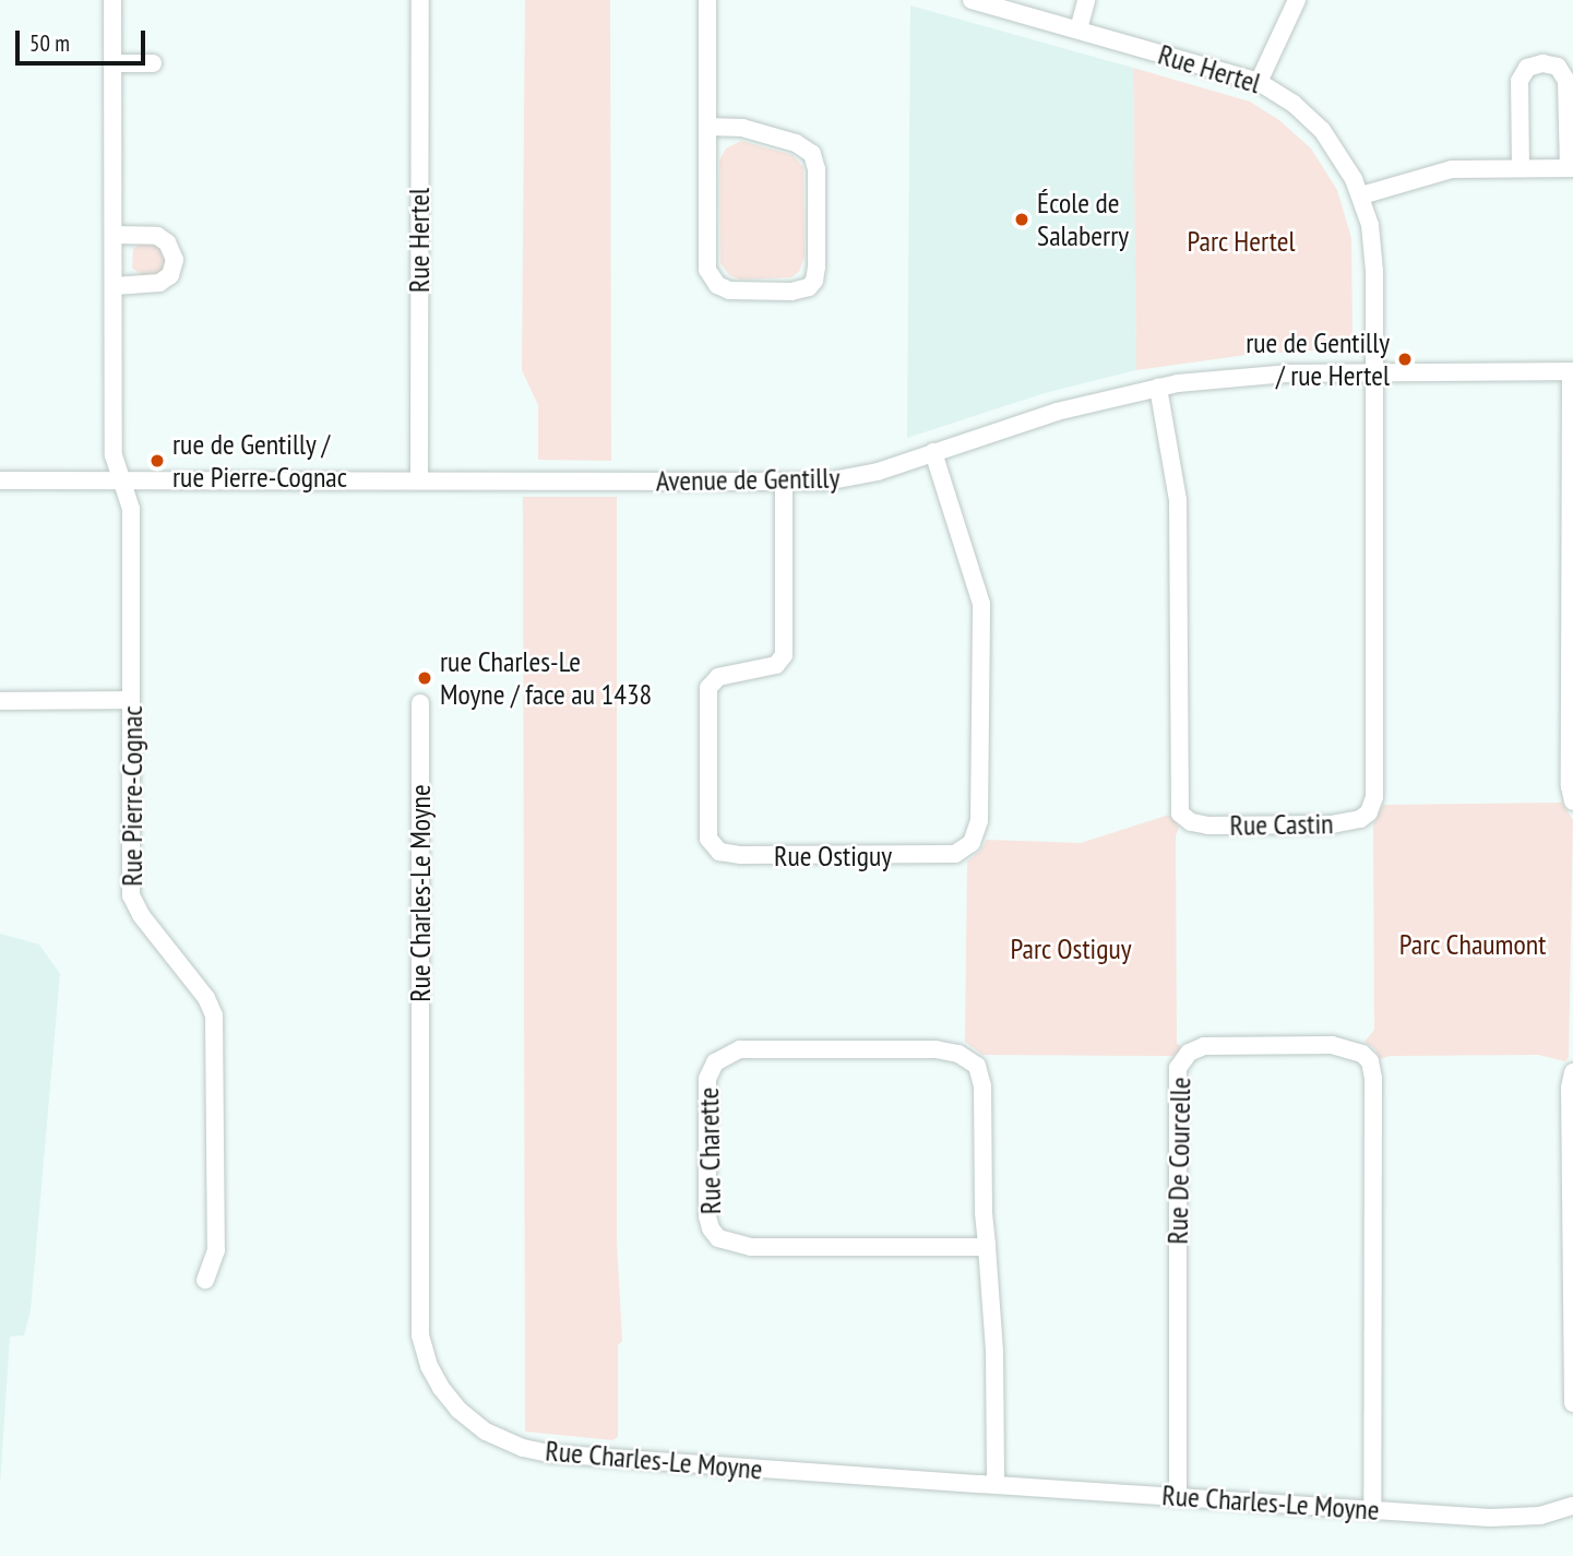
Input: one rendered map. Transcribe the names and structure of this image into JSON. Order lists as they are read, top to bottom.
{
  "streets": {
    "street": [
      "Rue Hertel",
      "Avenue de Gentilly",
      "Rue Pierre-Cognac",
      "Rue Castin",
      "Rue Ostiguy",
      "Rue Charles-Le Moyne",
      "Rue Charette",
      "Rue De Courcelle"
    ]
  },
  "crossings": [
    ["Rue Hertel", "Avenue de Gentilly"],
    ["Rue Hertel", "Rue Castin"],
    ["Avenue de Gentilly", "Rue Pierre-Cognac"],
    ["Avenue de Gentilly", "Rue Castin"],
    ["Avenue de Gentilly", "Rue Ostiguy"],
    ["Rue Charles-Le Moyne", "Rue Charette"],
    ["Rue Charles-Le Moyne", "Rue De Courcelle"]
  ],
  "parks": ["Parc Hertel", "Parc Chaumont", "Parc Ostiguy"],
  "places": [
    "École de Salaberry",
    "rue de Gentilly / rue Hertel",
    "rue de Gentilly / rue Pierre-Cognac",
    "rue Charles-Le Moyne / face au 1438"
  ],
  "scale_bar": "50 m"
}
